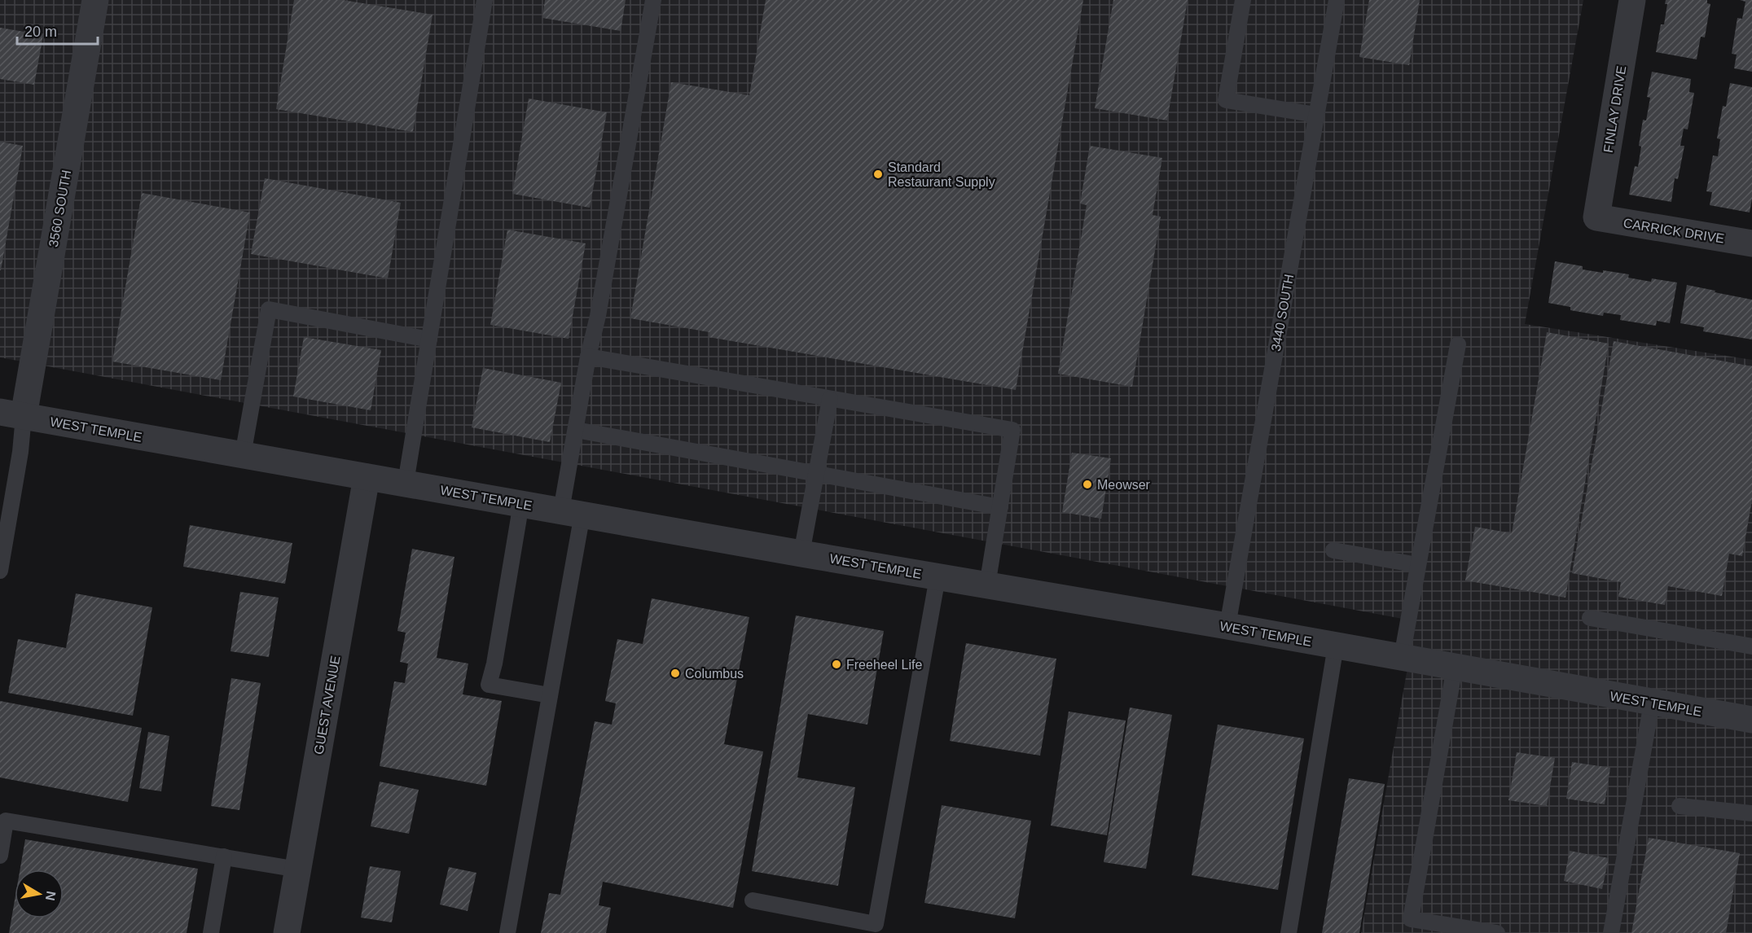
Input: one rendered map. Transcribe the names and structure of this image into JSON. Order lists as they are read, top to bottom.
{
  "streets": {
    "street": [
      "FINLAY DRIVE",
      "3560 SOUTH",
      "CARRICK DRIVE",
      "WEST TEMPLE",
      "GUEST AVENUE"
    ],
    "lane": ["3440 SOUTH"]
  },
  "crossings": [
    ["FINLAY DRIVE", "CARRICK DRIVE"],
    ["3560 SOUTH", "WEST TEMPLE"],
    ["3440 SOUTH", "WEST TEMPLE"],
    ["WEST TEMPLE", "GUEST AVENUE"]
  ],
  "places": [
    "Standard Restaurant Supply",
    "Meowser",
    "Freeheel Life",
    "Columbus"
  ],
  "scale_bar": "20 m",
  "north": "right"
}
